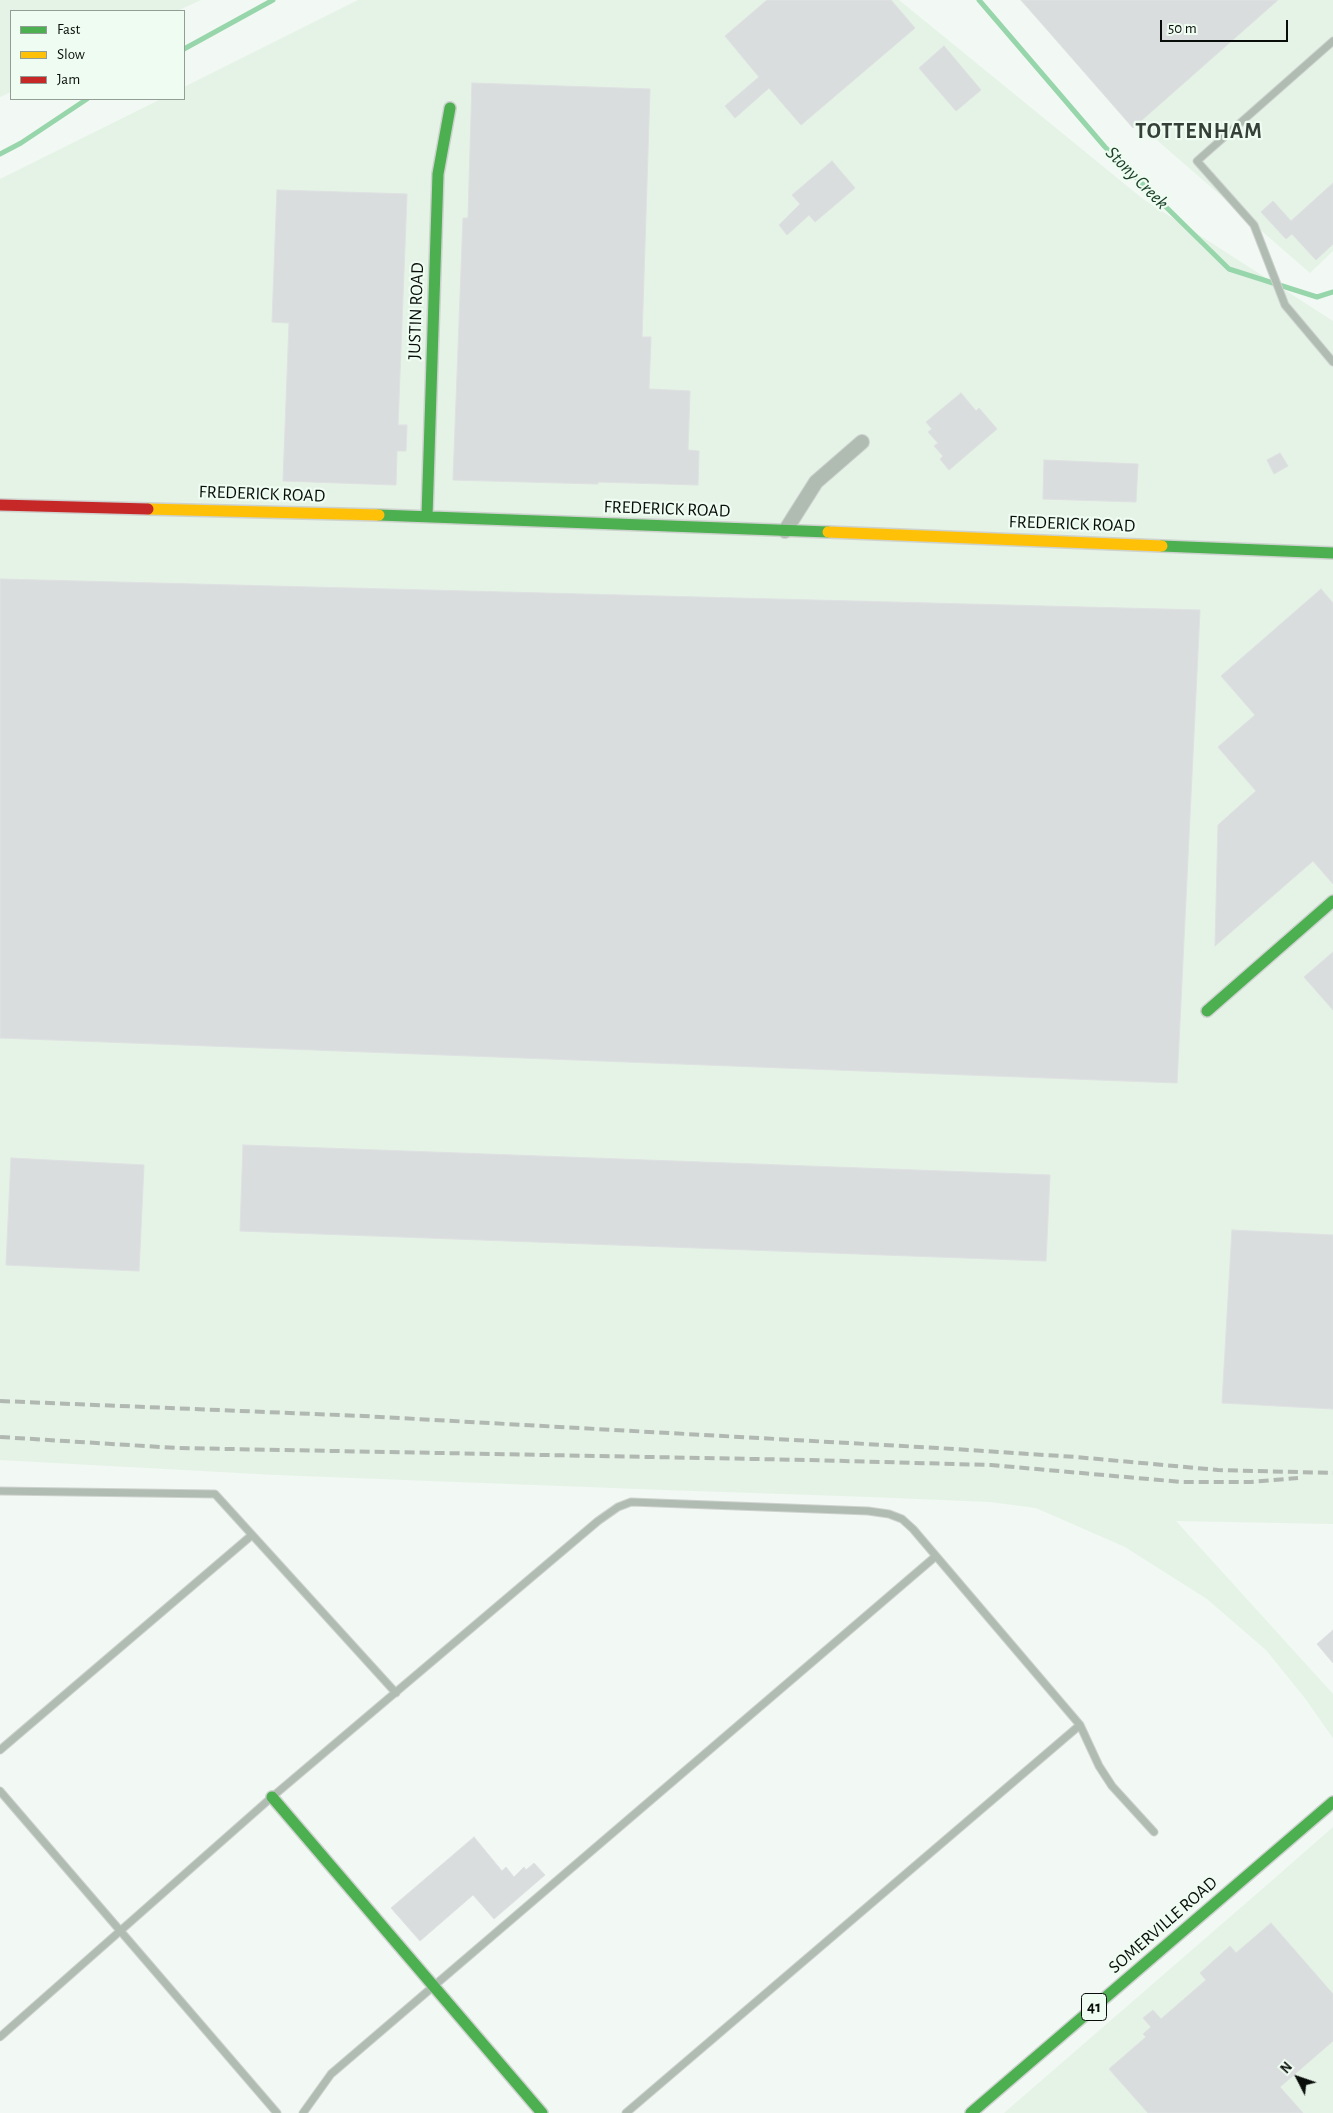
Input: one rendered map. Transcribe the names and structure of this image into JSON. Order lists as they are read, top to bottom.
{
  "streets": {
    "street": [
      "JUSTIN ROAD",
      "FREDERICK ROAD",
      "SOMERVILLE ROAD",
      "41"
    ]
  },
  "crossings": [
    ["JUSTIN ROAD", "FREDERICK ROAD"]
  ],
  "districts": ["TOTTENHAM"],
  "water": ["Stony Creek"],
  "legend": ["Fast", "Slow", "Jam"],
  "scale_bar": "50 m",
  "north": "top left"
}
